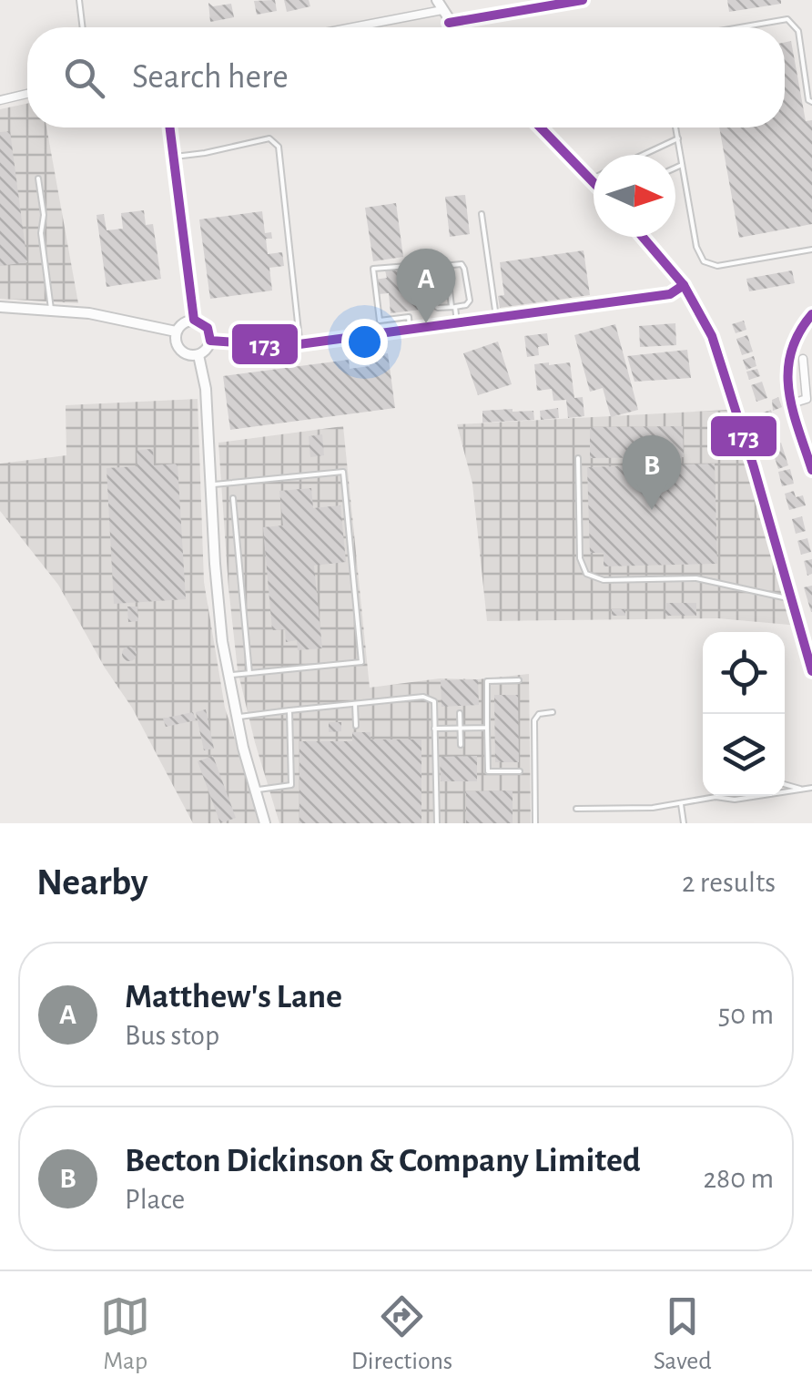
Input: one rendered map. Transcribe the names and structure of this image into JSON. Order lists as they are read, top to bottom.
{
  "lines": ["transit line 173"],
  "north": "right",
  "page": {
    "search": "Search here",
    "pins": ["A", "B"],
    "heading": ["Nearby", "2 results"],
    "list": [
      {
        "mark": "A",
        "name": "Matthew's Lane",
        "note": "Bus stop",
        "value": "50 m"
      },
      {
        "mark": "B",
        "name": "Becton Dickinson & Company Limited",
        "note": "Place",
        "value": "280 m"
      }
    ],
    "nav": ["Map", "Directions", "Saved"]
  }
}
